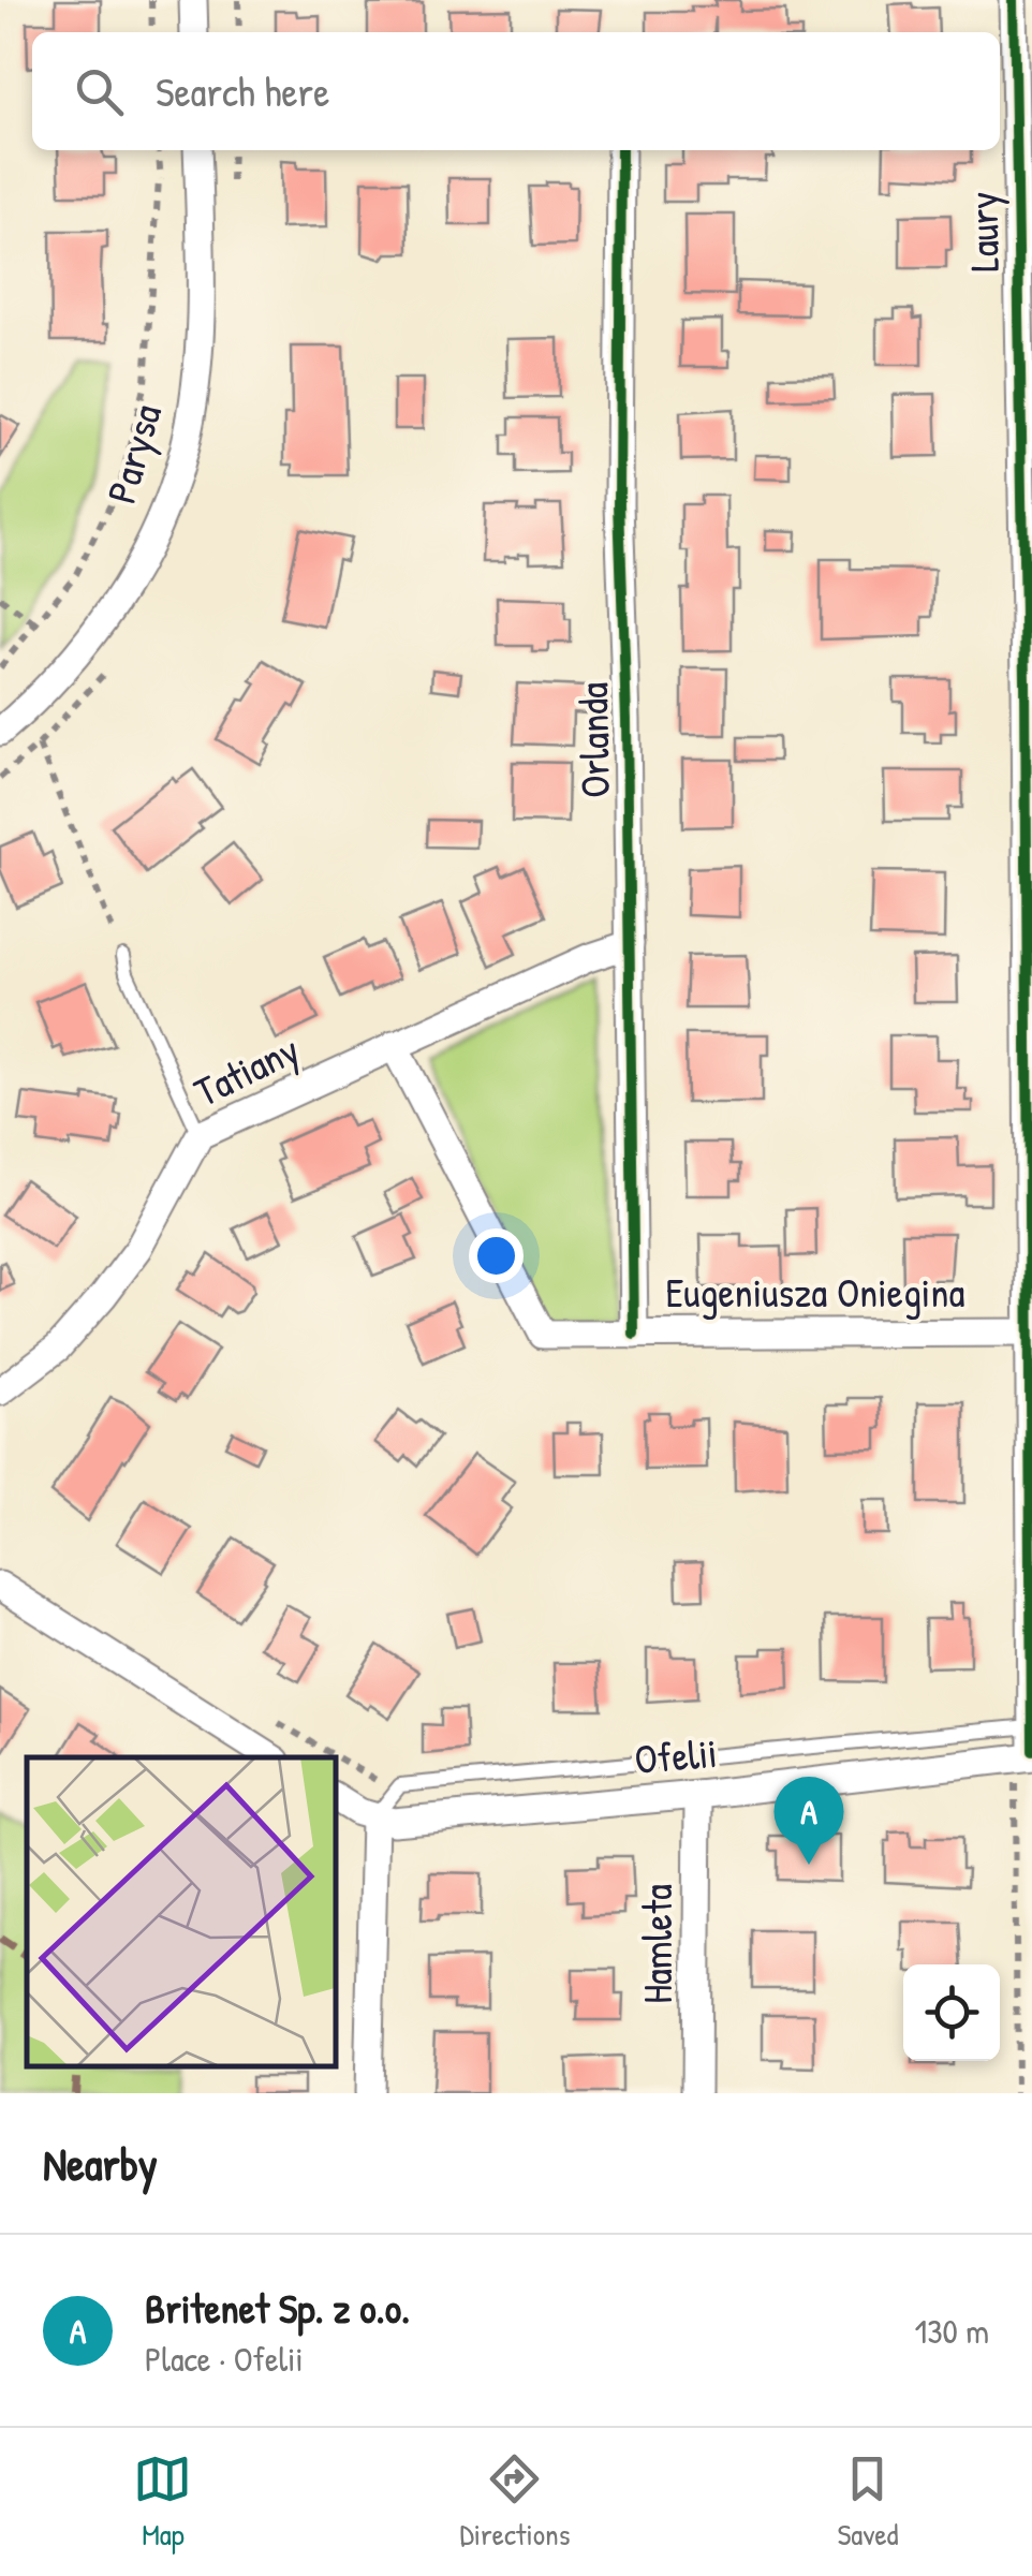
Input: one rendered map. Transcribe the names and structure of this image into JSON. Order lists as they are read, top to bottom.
{
  "streets": {
    "street": [
      "Laury",
      "Parysa",
      "Orlanda",
      "Tatiany",
      "Eugeniusza Oniegina",
      "Ofelii",
      "Hamleta"
    ]
  },
  "crossings": [
    ["Laury", "Eugeniusza Oniegina"],
    ["Laury", "Ofelii"],
    ["Orlanda", "Tatiany"],
    ["Orlanda", "Eugeniusza Oniegina"],
    ["Tatiany", "Eugeniusza Oniegina"],
    ["Ofelii", "Hamleta"]
  ],
  "page": {
    "search": "Search here",
    "pins": "A",
    "heading": "Nearby",
    "list": [
      {
        "mark": "A",
        "name": "Britenet Sp. z o.o.",
        "note": "Place · Ofelii",
        "value": "130 m"
      }
    ],
    "nav": ["Map", "Directions", "Saved"]
  }
}
